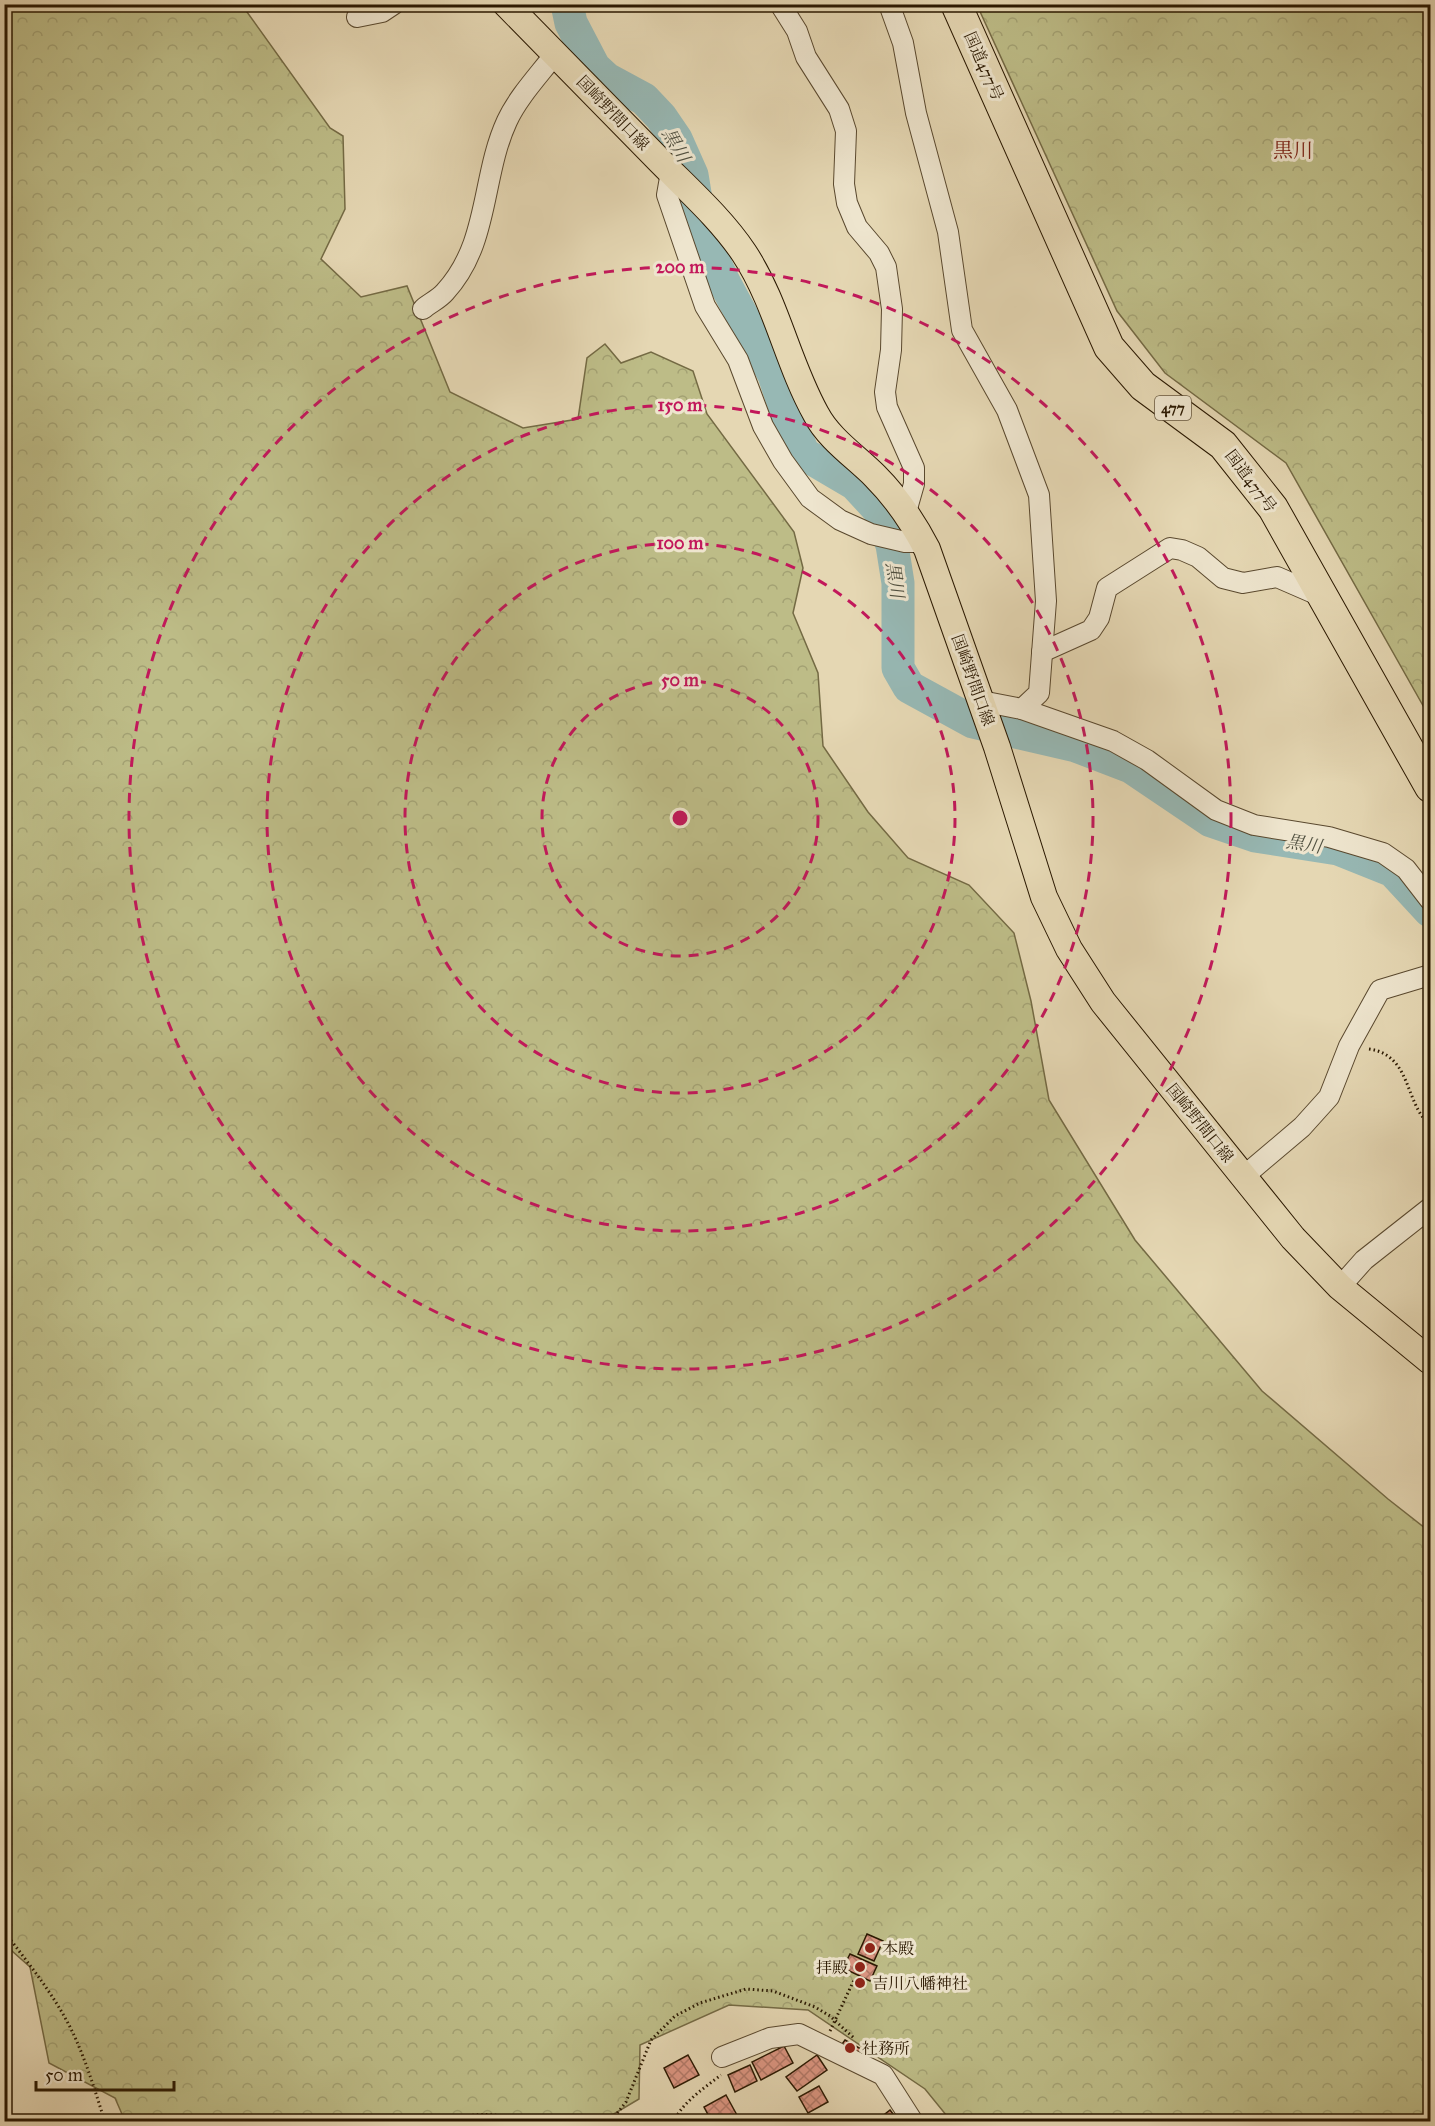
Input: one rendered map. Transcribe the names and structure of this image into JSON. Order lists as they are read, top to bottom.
{
  "streets": {
    "highway": ["国道477号", "477"],
    "main road": ["国崎野間口線"]
  },
  "districts": ["黒川"],
  "water": ["黒川"],
  "places": [
    "本殿",
    "拝殿",
    "吉川八幡神社",
    "社務所"
  ],
  "scale_bar": "50 m",
  "rings": [
    "200 m",
    "150 m",
    "100 m",
    "50 m"
  ]
}
